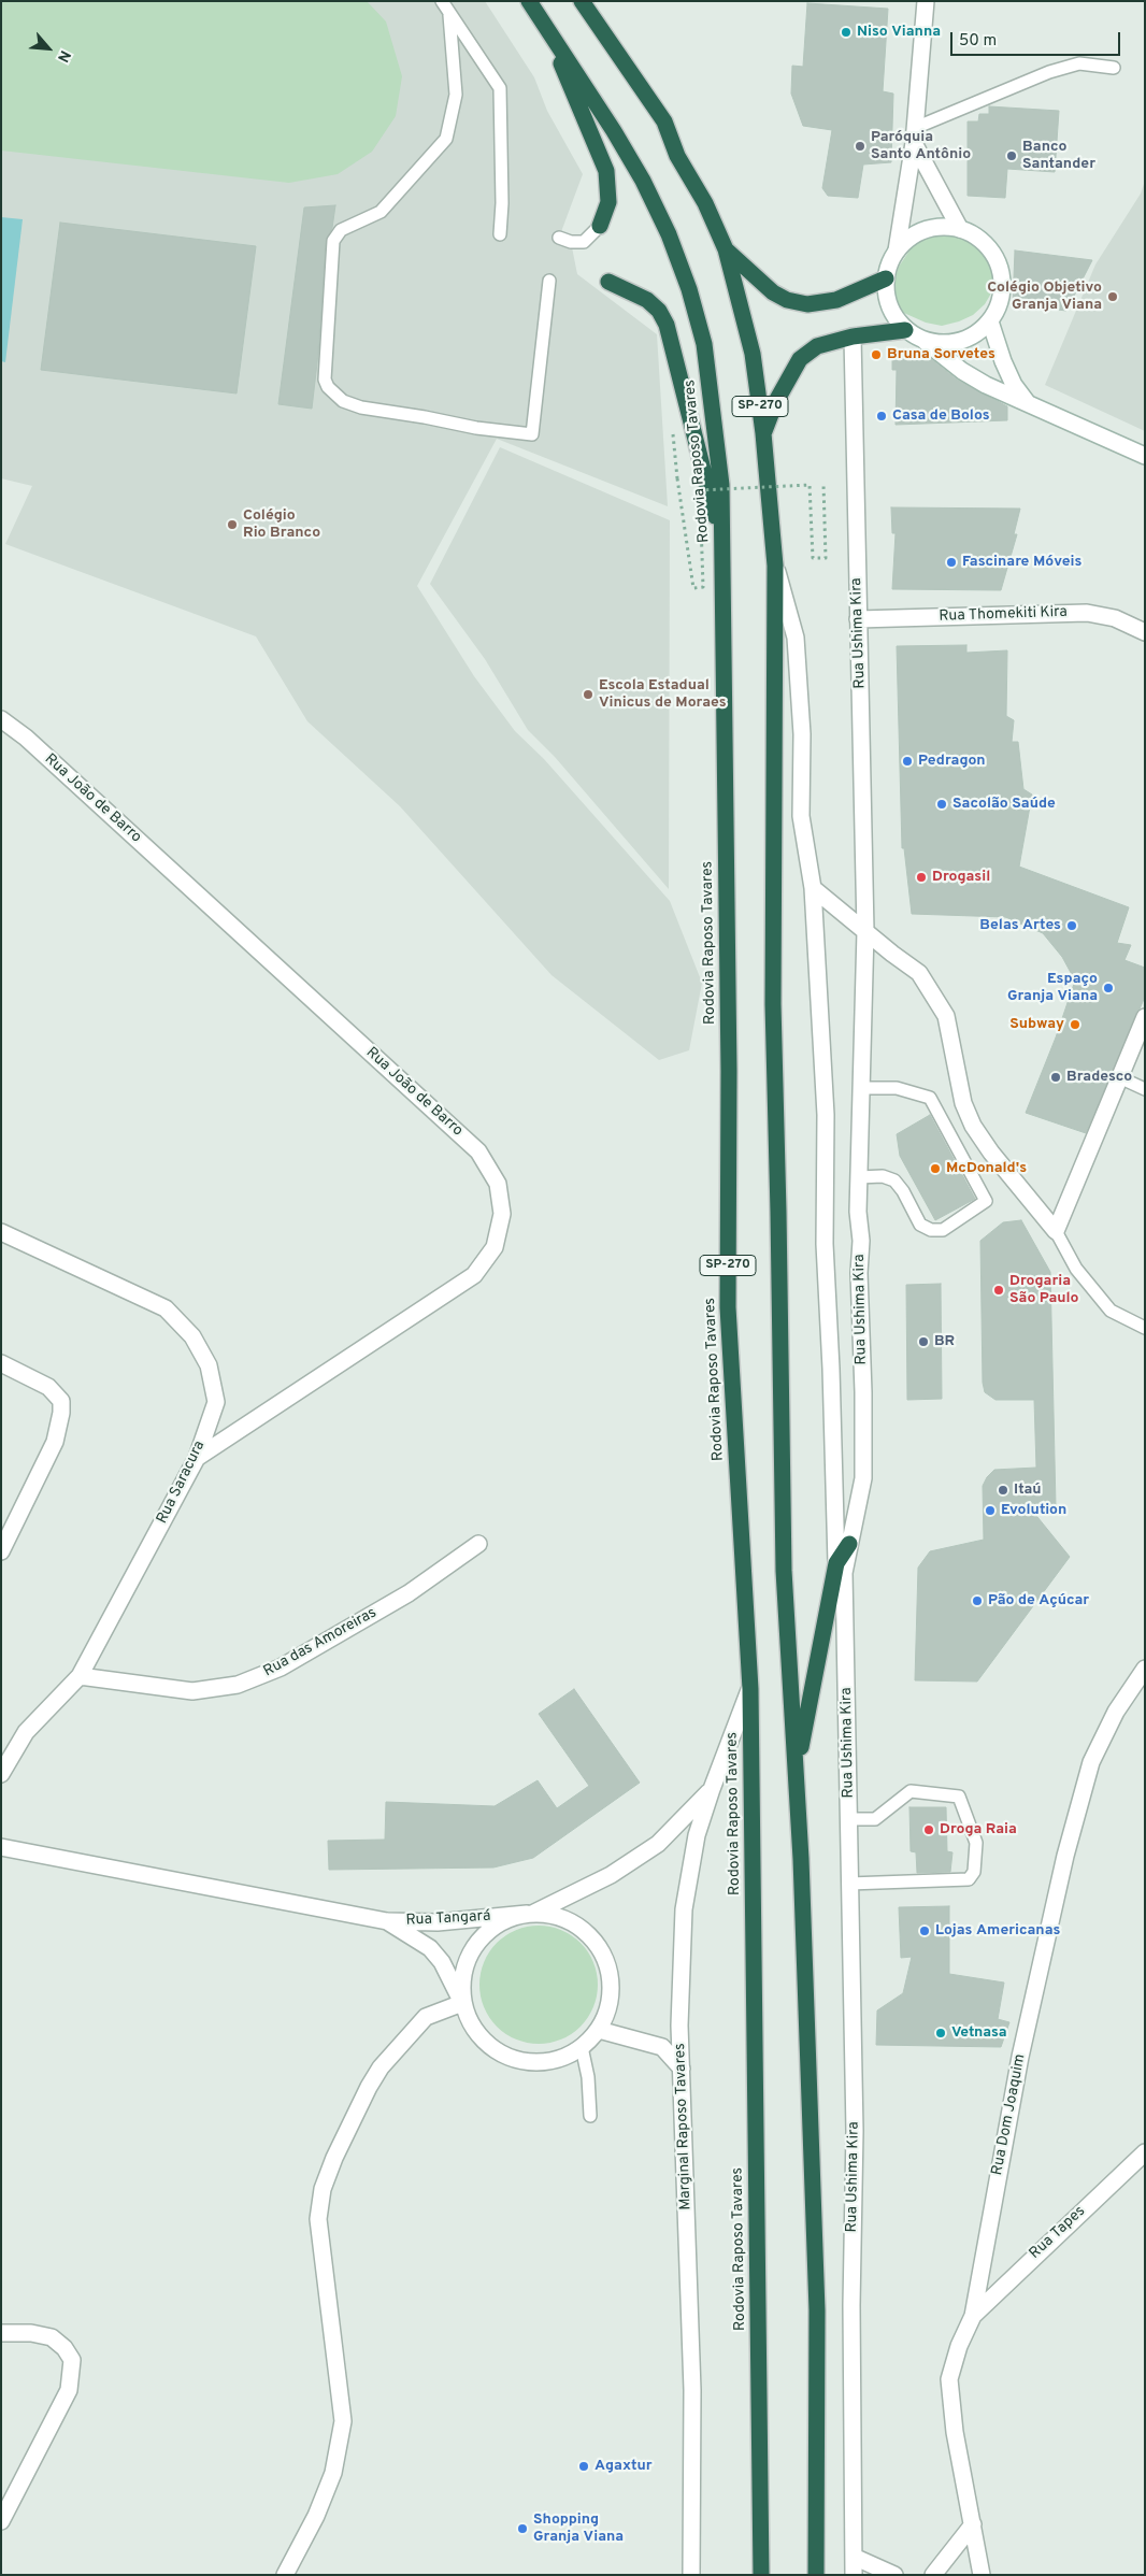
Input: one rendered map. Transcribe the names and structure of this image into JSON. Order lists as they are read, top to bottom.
{
  "streets": {
    "highway": ["SP-270", "Rodovia Raposo Tavares"],
    "street": [
      "Rua Thomekiti Kira",
      "Rua Ushima Kira",
      "Rua João de Barro",
      "Rua Saracura",
      "Rua das Amoreiras",
      "Rua Tangará",
      "Rua Dom Joaquim",
      "Marginal Raposo Tavares",
      "Rua Tapes"
    ]
  },
  "crossings": [
    ["Rodovia Raposo Tavares", "Marginal Raposo Tavares"],
    ["Rua Thomekiti Kira", "Rua Ushima Kira"],
    ["Rua João de Barro", "Rua Saracura"],
    ["Rua Saracura", "Rua das Amoreiras"],
    ["Rua Dom Joaquim", "Rua Tapes"]
  ],
  "places": [
    "Niso Vianna",
    "Paróquia Santo Antônio",
    "Banco Santander",
    "Colégio Objetivo Granja Viana",
    "Bruna Sorvetes",
    "Casa de Bolos",
    "Colégio Rio Branco",
    "Fascinare Móveis",
    "Escola Estadual Vinicus de Moraes",
    "Pedragon",
    "Sacolão Saúde",
    "Drogasil",
    "Belas Artes",
    "Espaço Granja Viana",
    "Subway",
    "Bradesco",
    "McDonald's",
    "Drogaria São Paulo",
    "BR",
    "Itaú",
    "Evolution",
    "Pão de Açúcar",
    "Droga Raia",
    "Lojas Americanas",
    "Vetnasa",
    "Agaxtur",
    "Shopping Granja Viana"
  ],
  "scale_bar": "50 m",
  "north": "bottom right"
}
